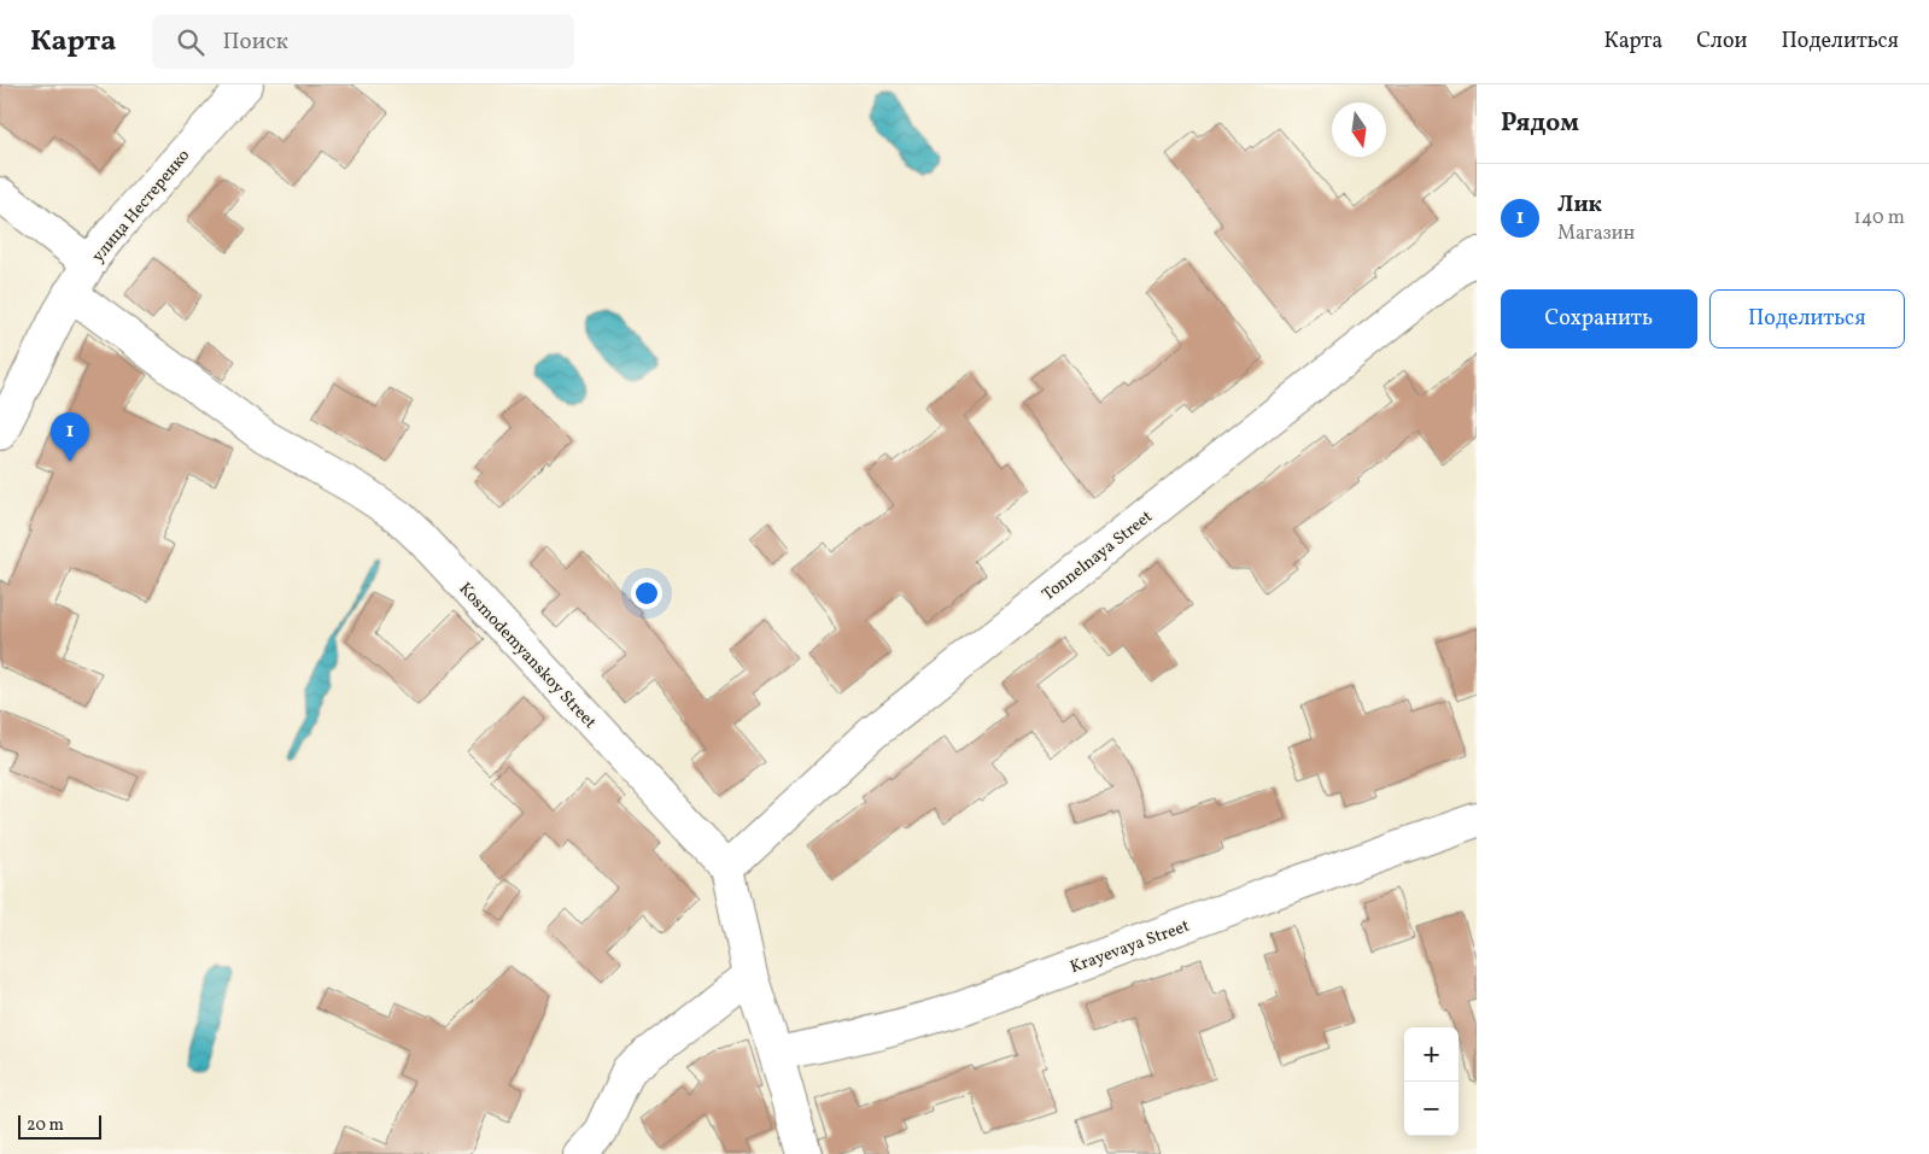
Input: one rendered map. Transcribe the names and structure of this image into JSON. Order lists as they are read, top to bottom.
{
  "streets": {
    "street": [
      "улица Нестеренко",
      "Tonnelnaya Street",
      "Kosmodemyanskoy Street",
      "Krayevaya Street"
    ]
  },
  "crossings": [
    ["улица Нестеренко", "Kosmodemyanskoy Street"],
    ["Tonnelnaya Street", "Kosmodemyanskoy Street"]
  ],
  "scale_bar": "20 m",
  "north": "bottom",
  "page": {
    "header": "Карта",
    "search": "Поиск",
    "nav": ["Карта", "Слои", "Поделиться"],
    "heading": "Рядом",
    "list": [
      {
        "mark": "1",
        "name": "Лик",
        "note": "Магазин",
        "value": "140 m"
      }
    ],
    "buttons": ["Сохранить", "Поделиться"],
    "pins": "1",
    "map_buttons": ["+", "−"],
    "scale": "20 m"
  }
}
